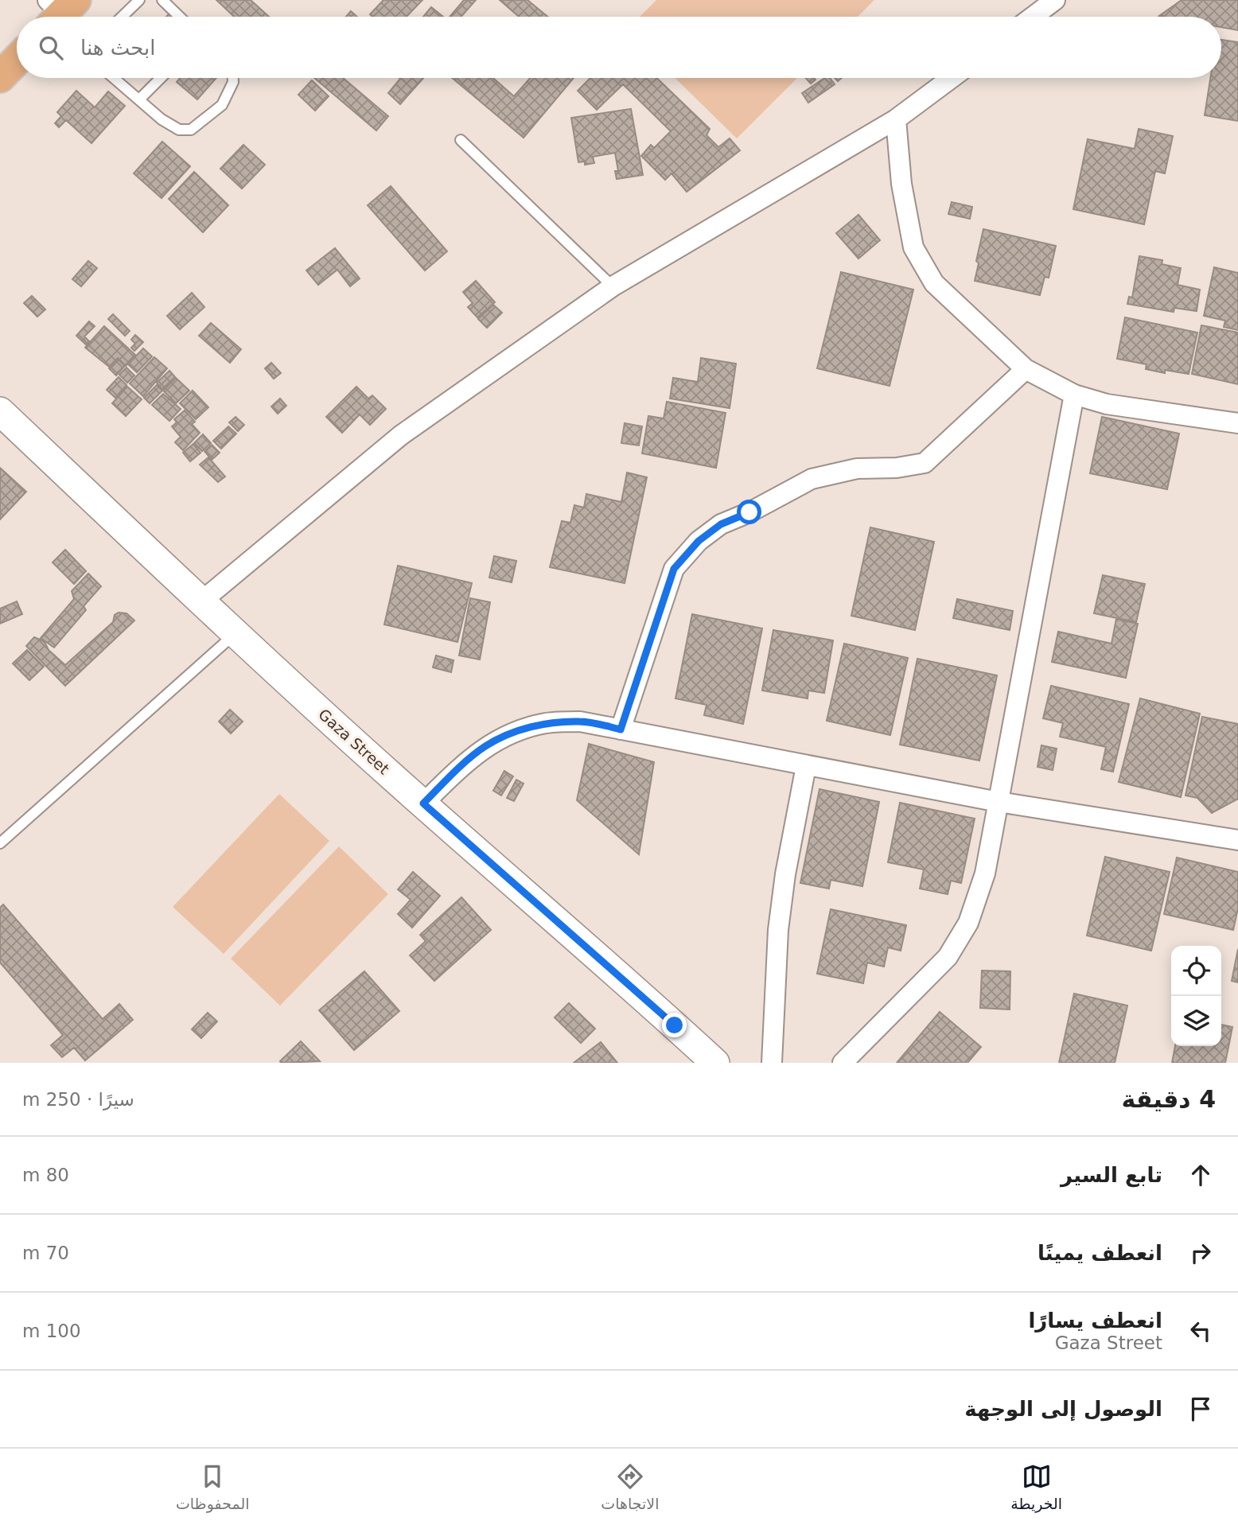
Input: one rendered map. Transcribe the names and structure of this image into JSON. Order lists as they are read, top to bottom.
{
  "streets": {
    "main road": ["Gaza Street"]
  },
  "page": {
    "search": "ابحث هنا",
    "heading": ["4 دقيقة", "سيرًا · 250 m"],
    "list": [
      ["تابع السير", "80 m"],
      ["انعطف يمينًا", "70 m"],
      ["انعطف يسارًا", "Gaza Street", "100 m"],
      "الوصول إلى الوجهة"
    ],
    "nav": ["الخريطة", "الاتجاهات", "المحفوظات"]
  }
}
